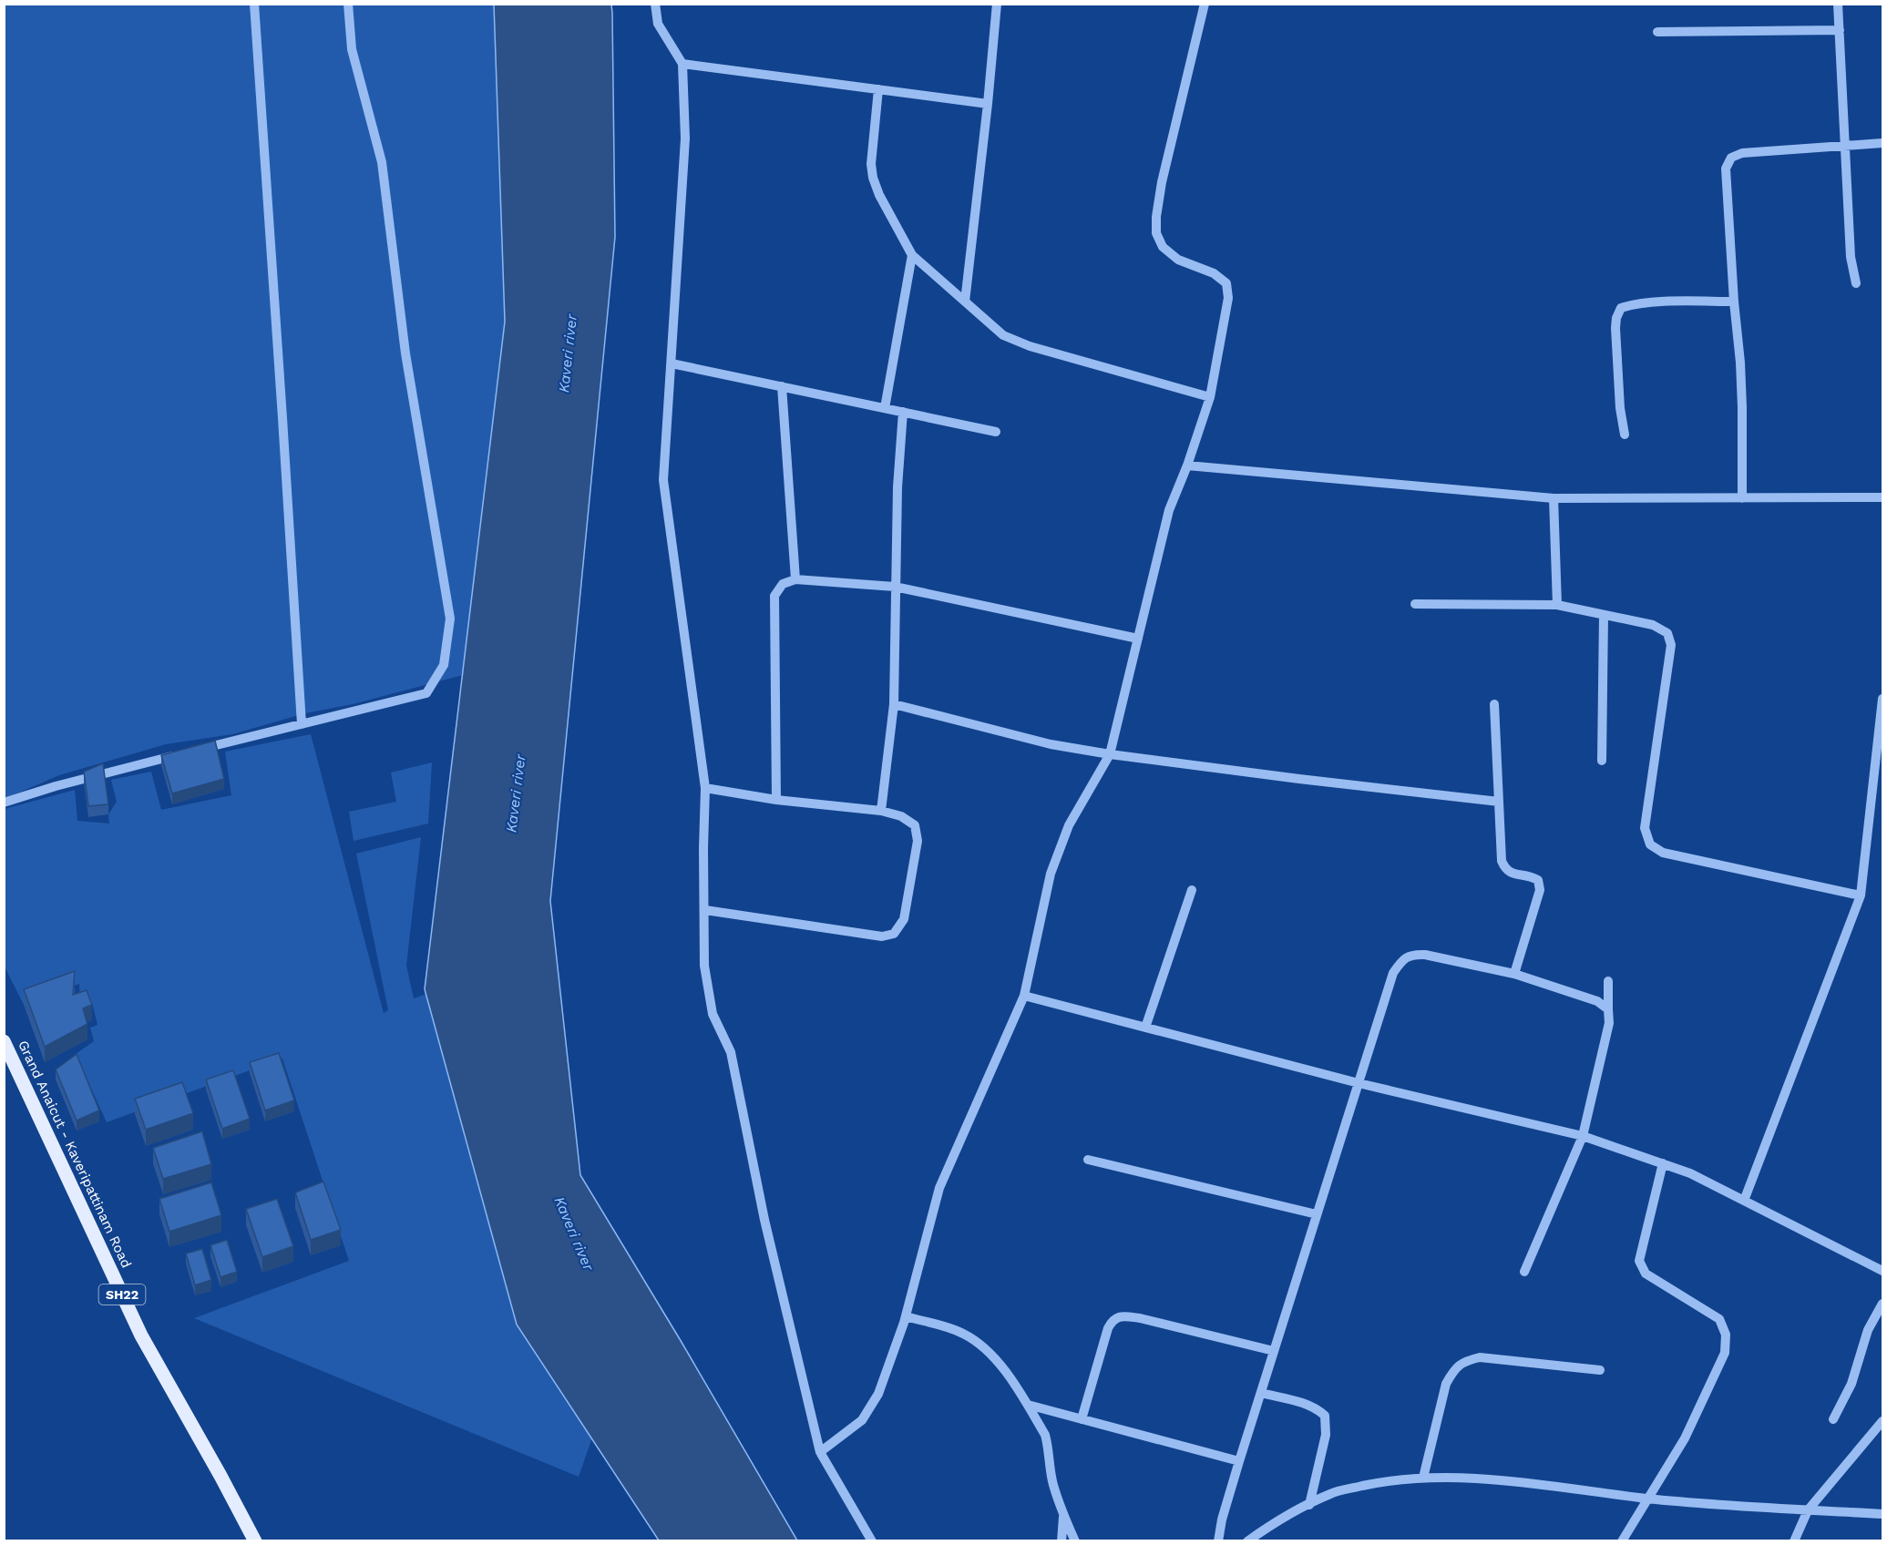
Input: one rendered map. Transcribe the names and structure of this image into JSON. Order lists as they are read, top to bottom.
{
  "streets": {
    "main road": ["Grand Anaicut - Kaveripattinam Road", "SH22"]
  },
  "water": ["Kaveri river"]
}
